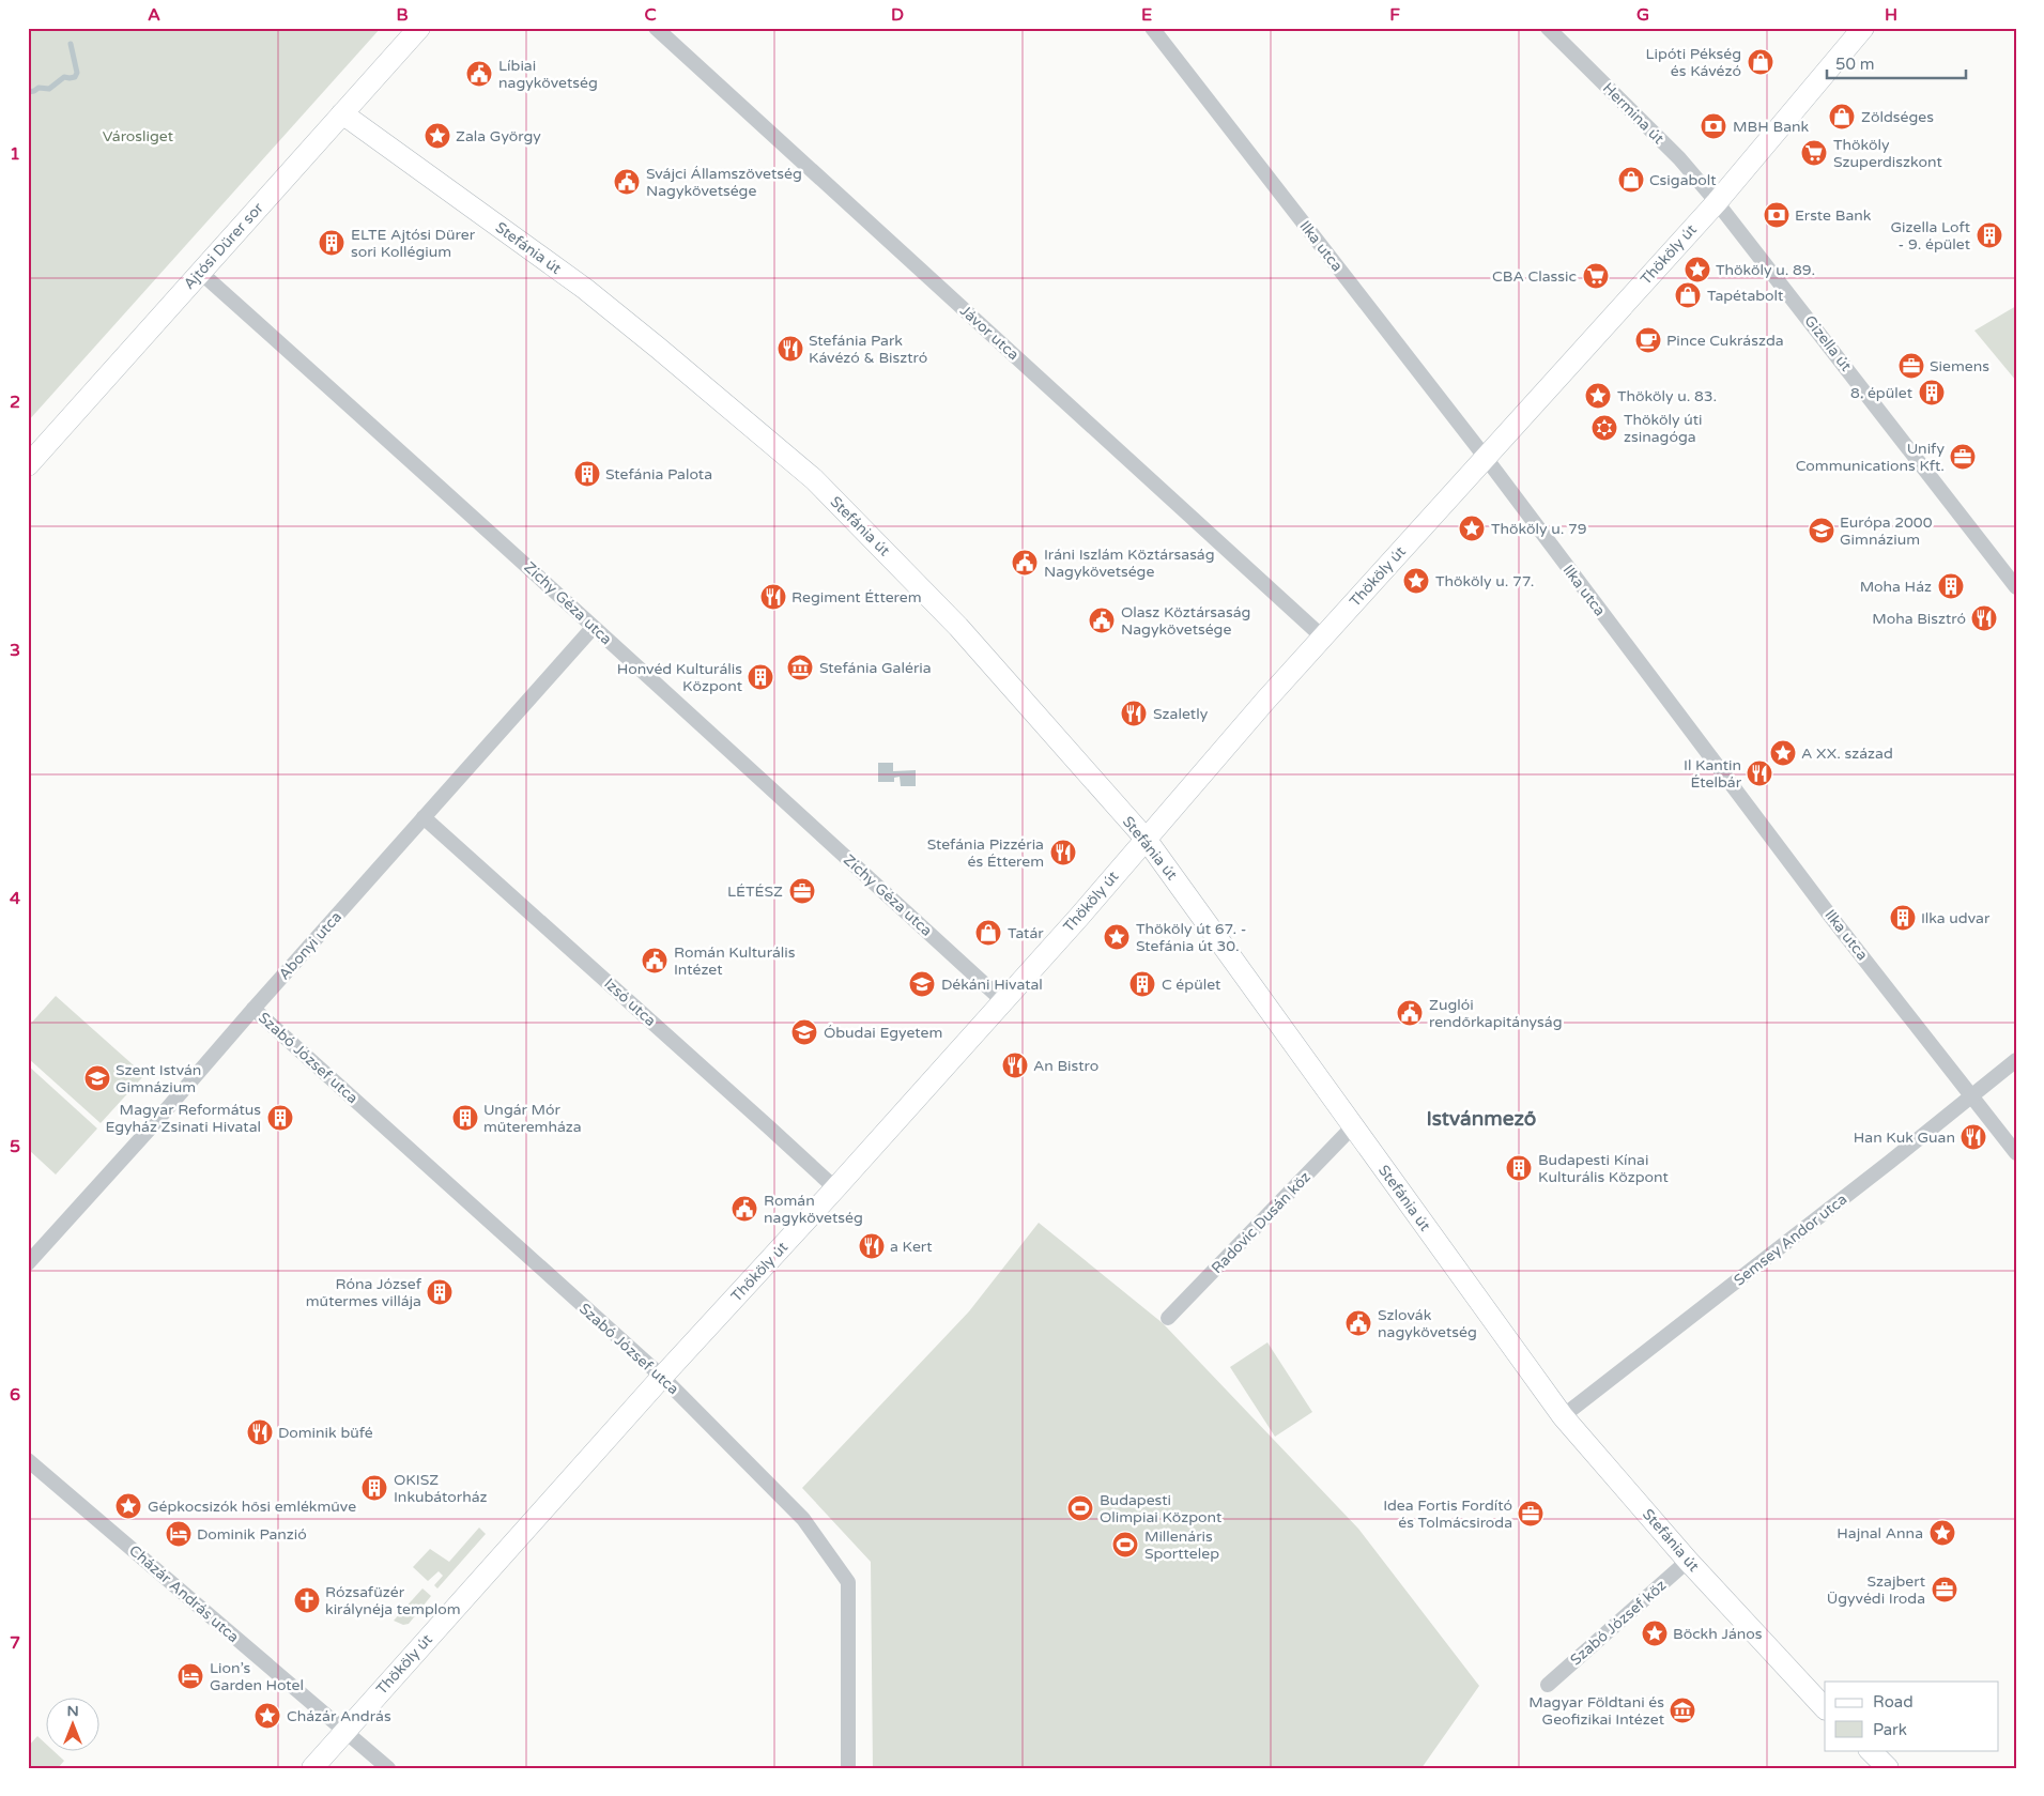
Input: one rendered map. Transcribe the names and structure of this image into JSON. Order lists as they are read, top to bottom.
{
  "streets": {
    "street": [
      "Hermina út",
      "Ajtósi Dürer sor",
      "Ilka utca",
      "Stefánia út",
      "Thököly út",
      "Jávor utca",
      "Gizella út",
      "Zichy Géza utca",
      "Abonyi utca",
      "Izsó utca",
      "Szabó József utca",
      "Radovic Dusán köz",
      "Semsey Andor utca",
      "Cházár András utca",
      "Szabó József köz"
    ]
  },
  "crossings": [
    ["Hermina út", "Thököly út"],
    ["Hermina út", "Gizella út"],
    ["Ajtósi Dürer sor", "Stefánia út"],
    ["Ajtósi Dürer sor", "Zichy Géza utca"],
    ["Ilka utca", "Thököly út"],
    ["Ilka utca", "Semsey Andor utca"],
    ["Stefánia út", "Thököly út"],
    ["Stefánia út", "Radovic Dusán köz"],
    ["Stefánia út", "Semsey Andor utca"],
    ["Stefánia út", "Szabó József köz"],
    ["Thököly út", "Jávor utca"],
    ["Thököly út", "Gizella út"],
    ["Thököly út", "Zichy Géza utca"],
    ["Thököly út", "Izsó utca"],
    ["Thököly út", "Szabó József utca"],
    ["Thököly út", "Cházár András utca"],
    ["Zichy Géza utca", "Abonyi utca"],
    ["Abonyi utca", "Izsó utca"],
    ["Abonyi utca", "Szabó József utca"]
  ],
  "districts": ["Istvánmező"],
  "parks": ["Városliget"],
  "places": {
    "shop": [
      "Lipóti Pékség és Kávézó",
      "Zöldséges",
      "Csigabolt",
      "Tapétabolt",
      "Tatár"
    ],
    "public building": [
      "Líbiai nagykövetség",
      "Svájci Államszövetség Nagykövetsége",
      "Iráni Iszlám Köztársaság Nagykövetsége",
      "Olasz Köztársaság Nagykövetsége",
      "Román Kulturális Intézet",
      "Zuglói rendőrkapitányság",
      "Román nagykövetség",
      "Szlovák nagykövetség"
    ],
    "bank": ["MBH Bank", "Erste Bank"],
    "place": [
      "Zala György",
      "Thököly u. 89.",
      "Thököly u. 83.",
      "Thököly u. 79",
      "Thököly u. 77.",
      "A XX. század",
      "Thököly út 67. - Stefánia út 30.",
      "Gépkocsizók hősi emlékműve",
      "Hajnal Anna",
      "Böckh János",
      "Cházár András"
    ],
    "supermarket": ["Thököly Szuperdiszkont", "CBA Classic"],
    "building": [
      "Gizella Loft - 9. épület",
      "ELTE Ajtósi Dürer sori Kollégium",
      "8. épület",
      "Stefánia Palota",
      "Moha Ház",
      "Honvéd Kulturális Központ",
      "Ilka udvar",
      "C épület",
      "Magyar Református Egyház Zsinati Hivatal",
      "Ungár Mór műteremháza",
      "Budapesti Kínai Kulturális Központ",
      "Róna József műtermes villája",
      "OKISZ Inkubátorház"
    ],
    "cafe": ["Pince Cukrászda"],
    "restaurant": [
      "Stefánia Park Kávézó & Bisztró",
      "Regiment Étterem",
      "Moha Bisztró",
      "Szaletly",
      "Il Kantin Ételbár",
      "Stefánia Pizzéria és Étterem",
      "An Bistro",
      "Han Kuk Guan",
      "a Kert",
      "Dominik büfé"
    ],
    "office": [
      "Siemens",
      "Unify Communications Kft.",
      "LÉTÉSZ",
      "Idea Fortis Fordító és Tolmácsiroda",
      "Szajbert Ügyvédi Iroda"
    ],
    "synagogue": ["Thököly úti zsinagóga"],
    "school or university": [
      "Európa 2000 Gimnázium",
      "Dékáni Hivatal",
      "Óbudai Egyetem",
      "Szent István Gimnázium"
    ],
    "museum": ["Stefánia Galéria", "Magyar Földtani és Geofizikai Intézet"],
    "sports": ["Budapesti Olimpiai Központ", "Millenáris Sporttelep"],
    "hotel": ["Dominik Panzió", "Lion’s Garden Hotel"],
    "church": ["Rózsafüzér királynéja templom"]
  },
  "legend": ["Road", "Park"],
  "scale_bar": "50 m",
  "north": "top",
  "grid": {
    "columns": [
      "A",
      "B",
      "C",
      "D",
      "E",
      "F",
      "G",
      "H"
    ],
    "rows": [
      "1",
      "2",
      "3",
      "4",
      "5",
      "6",
      "7"
    ]
  }
}
